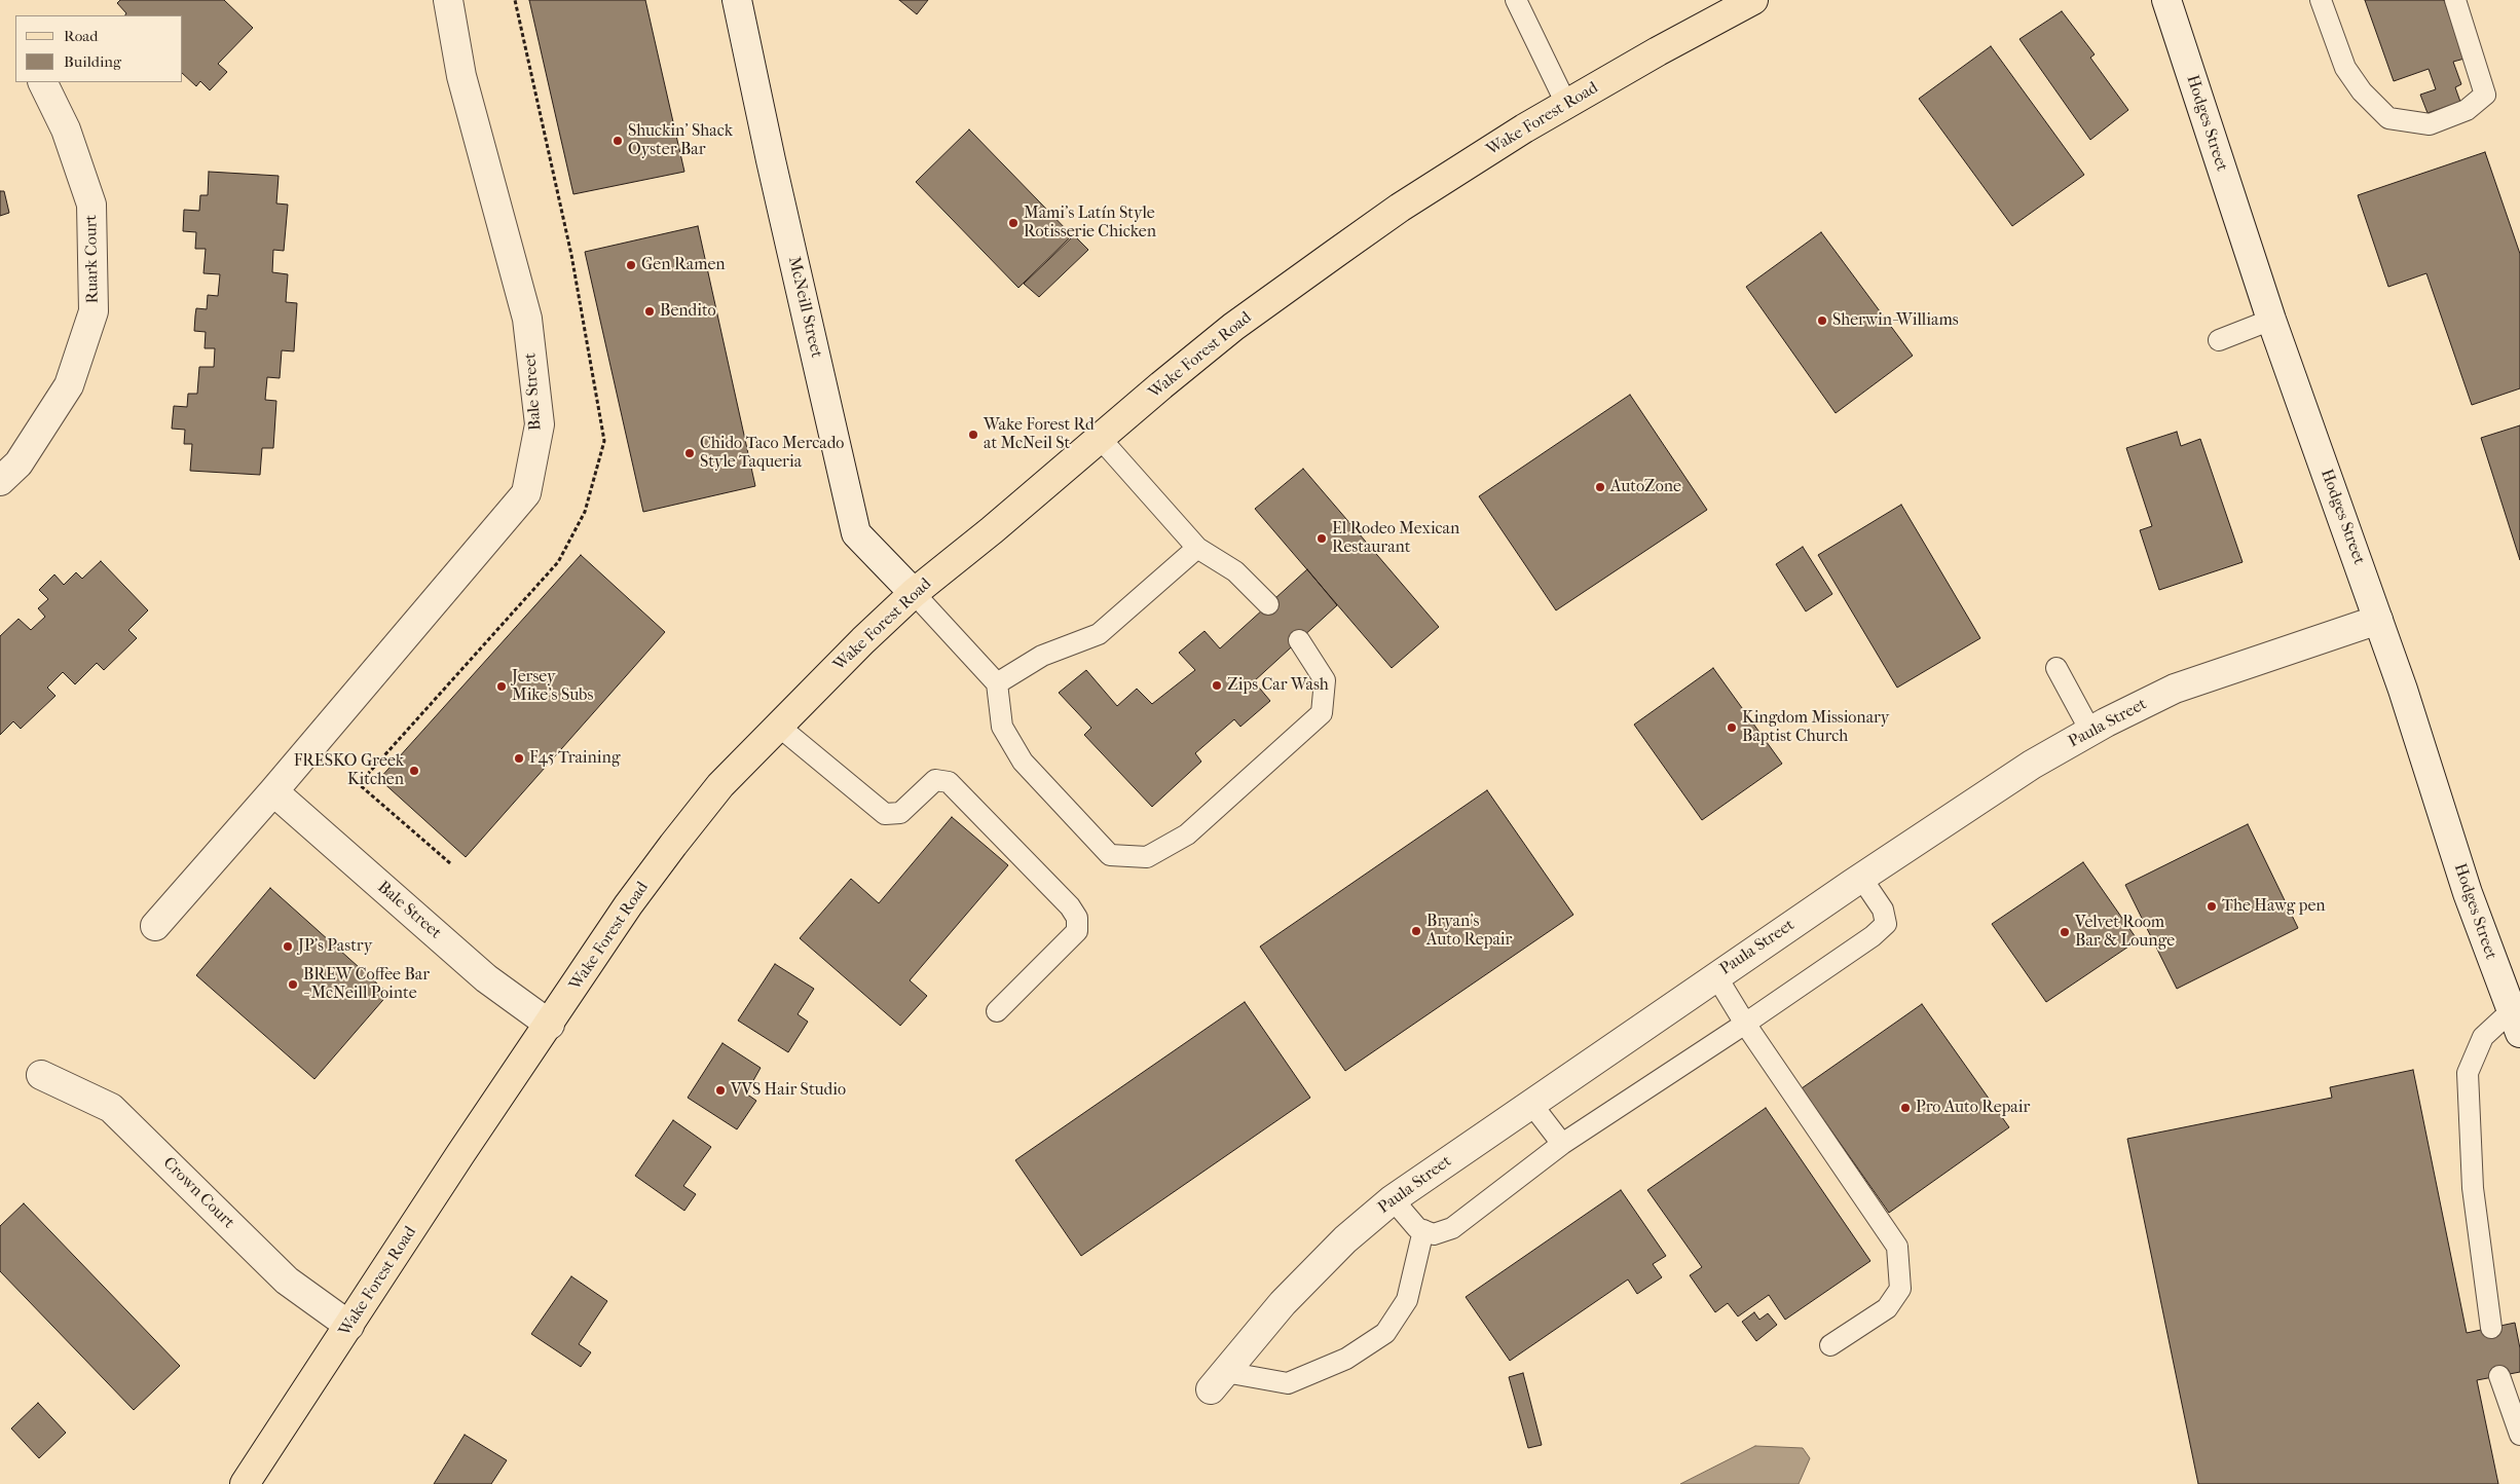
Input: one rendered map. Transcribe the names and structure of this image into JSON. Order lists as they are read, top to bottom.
{
  "streets": {
    "main road": ["Wake Forest Road"],
    "street": [
      "Hodges Street",
      "Ruark Court",
      "McNeill Street",
      "Bale Street",
      "Paula Street",
      "Crown Court"
    ]
  },
  "crossings": [
    ["Wake Forest Road", "McNeill Street"],
    ["Wake Forest Road", "Bale Street"],
    ["Wake Forest Road", "Crown Court"],
    ["Hodges Street", "Paula Street"]
  ],
  "places": [
    "Shuckin' Shack Oyster Bar",
    "Mami's Latín Style Rotisserie Chicken",
    "Gen Ramen",
    "Bendito",
    "Sherwin-Williams",
    "Wake Forest Rd at McNeil St",
    "Chido Taco Mercado Style Taqueria",
    "AutoZone",
    "El Rodeo Mexican Restaurant",
    "Zips Car Wash",
    "Jersey Mike's Subs",
    "Kingdom Missionary Baptist Church",
    "F45 Training",
    "FRESKO Greek Kitchen",
    "The Hawg pen",
    "Bryan's Auto Repair",
    "Velvet Room Bar & Lounge",
    "JP's Pastry",
    "BREW Coffee Bar - McNeill Pointe",
    "VVS Hair Studio",
    "Pro Auto Repair"
  ],
  "legend": ["Road", "Building"]
}
